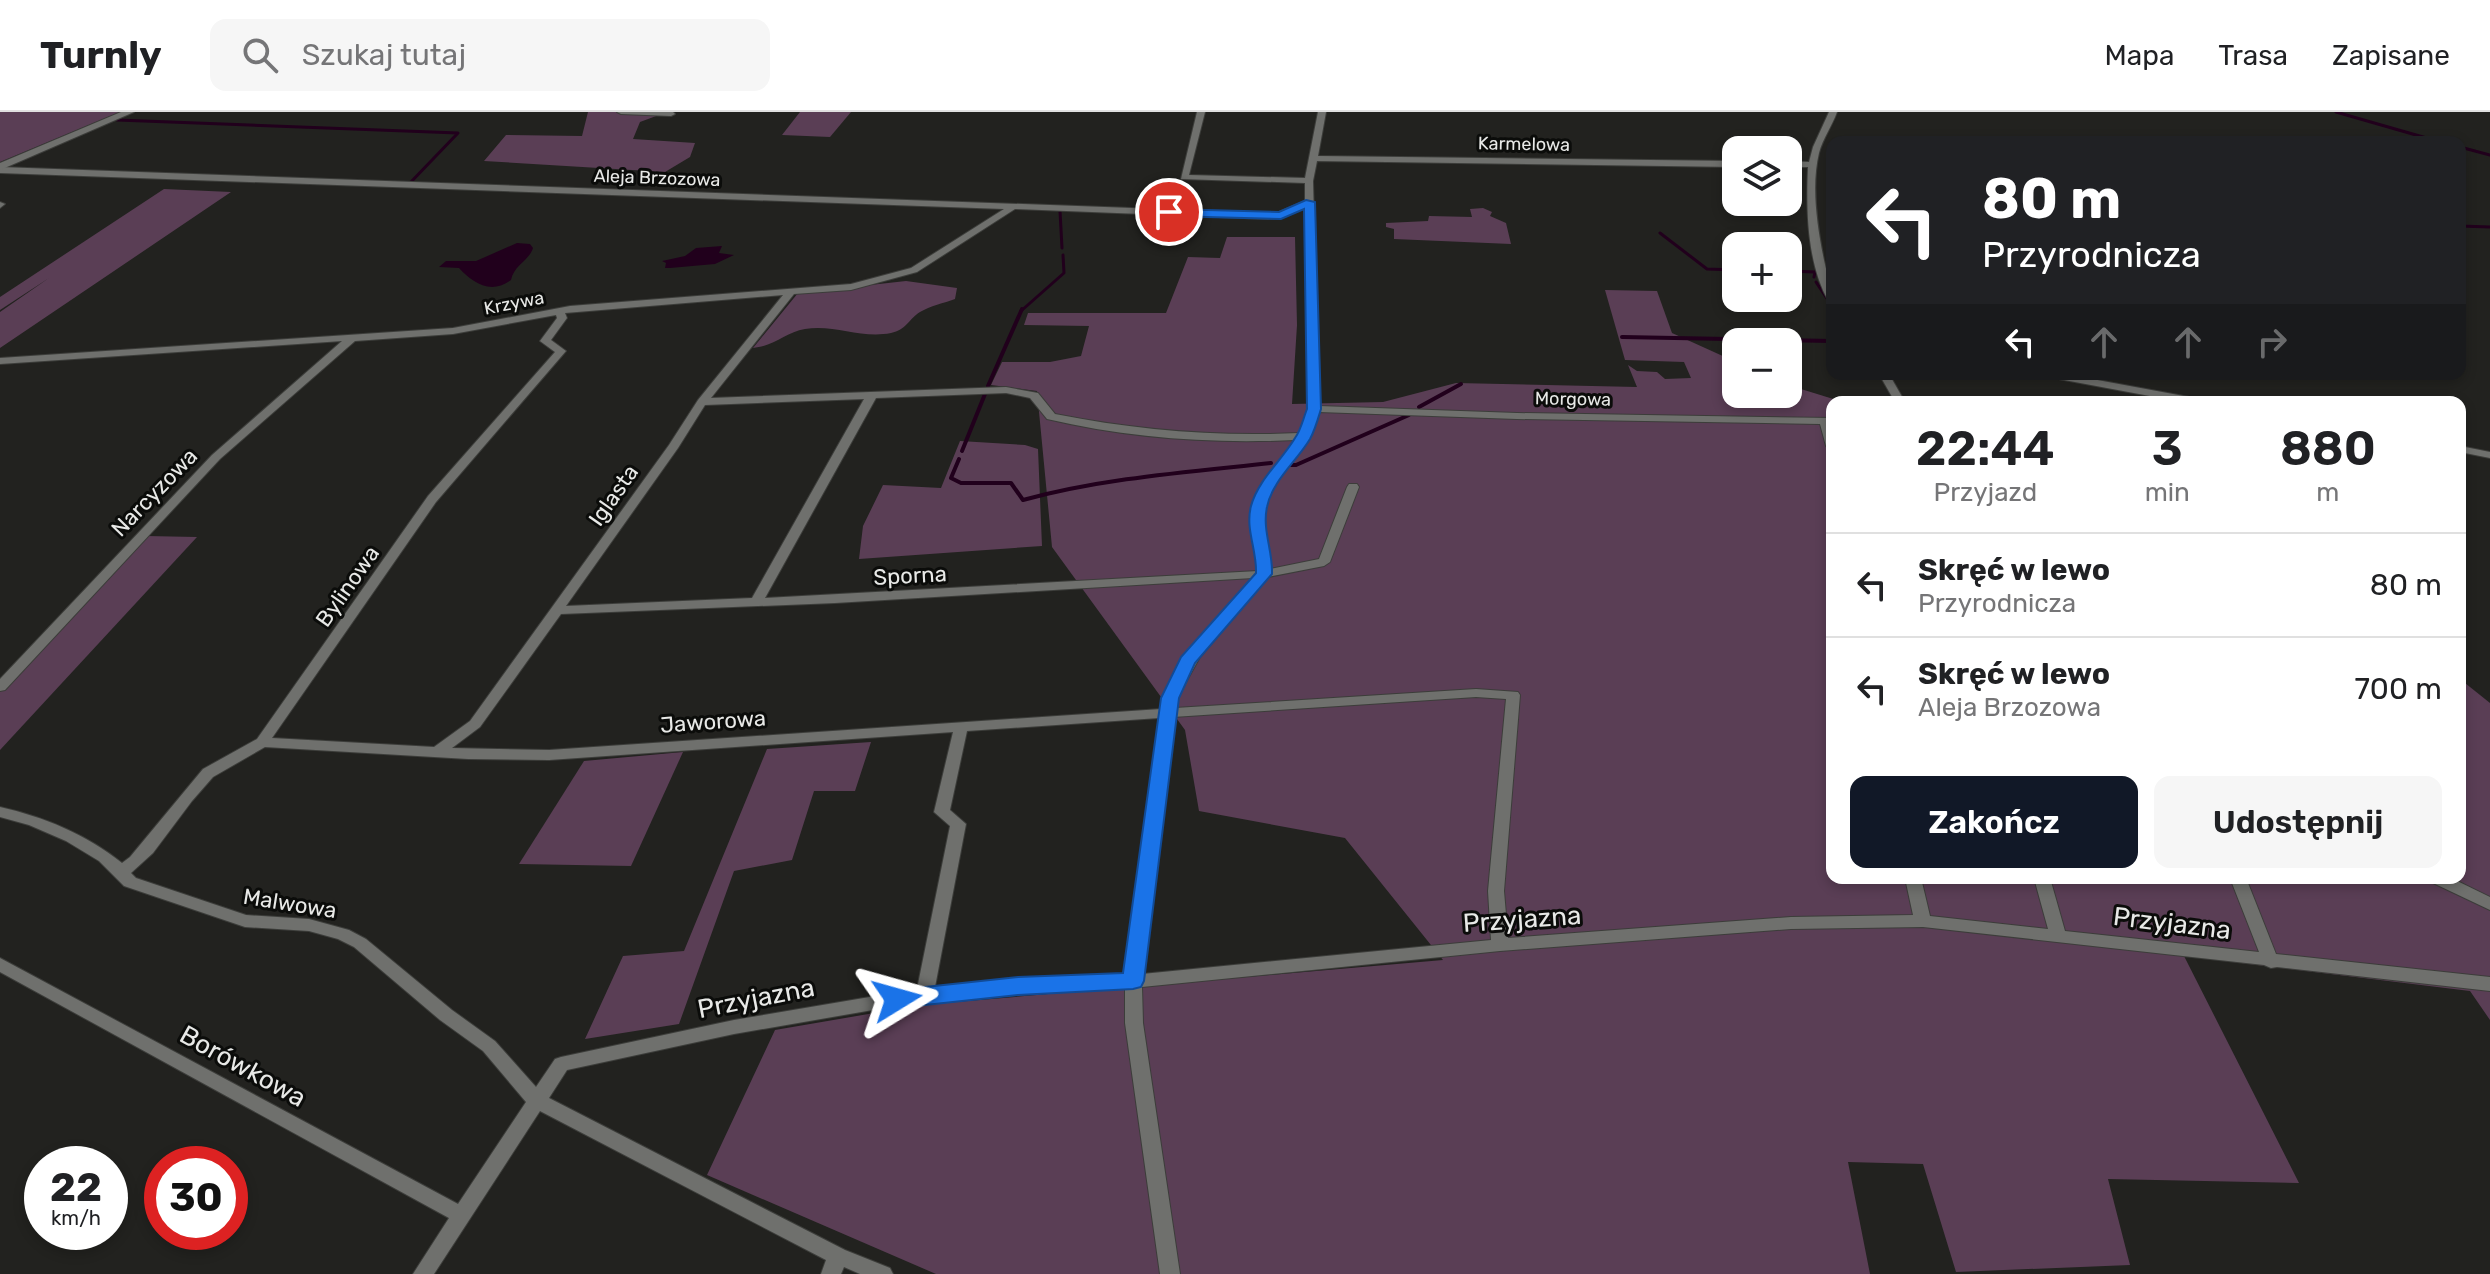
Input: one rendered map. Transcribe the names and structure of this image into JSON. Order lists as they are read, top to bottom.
{
  "streets": {
    "street": [
      "Karmelowa",
      "Aleja Brzozowa",
      "Krzywa",
      "Morgowa",
      "Narcyzowa",
      "Iglasta",
      "Sporna",
      "Bylinowa",
      "Jaworowa",
      "Malwowa",
      "Przyjazna",
      "Borówkowa"
    ]
  },
  "crossings": [
    ["Aleja Brzozowa", "Krzywa"],
    ["Krzywa", "Narcyzowa"],
    ["Krzywa", "Iglasta"],
    ["Krzywa", "Bylinowa"],
    ["Iglasta", "Sporna"],
    ["Iglasta", "Jaworowa"],
    ["Bylinowa", "Jaworowa"],
    ["Bylinowa", "Malwowa"],
    ["Jaworowa", "Przyjazna"],
    ["Malwowa", "Przyjazna"]
  ],
  "page": {
    "header": "Turnly",
    "search": "Szukaj tutaj",
    "nav": ["Mapa", "Trasa", "Zapisane"],
    "map_buttons": ["+", "−"],
    "turn": ["80 m", "Przyrodnicza"],
    "eta": [
      "22:44",
      "Przyjazd",
      "3",
      "min",
      "880",
      "m"
    ],
    "list": [
      {
        "name": "Skręć w lewo",
        "note": "Przyrodnicza",
        "value": "80 m"
      },
      {
        "name": "Skręć w lewo",
        "note": "Aleja Brzozowa",
        "value": "700 m"
      }
    ],
    "buttons": ["Zakończ", "Udostępnij"],
    "speed": "22 km/h",
    "limit": "30"
  }
}
